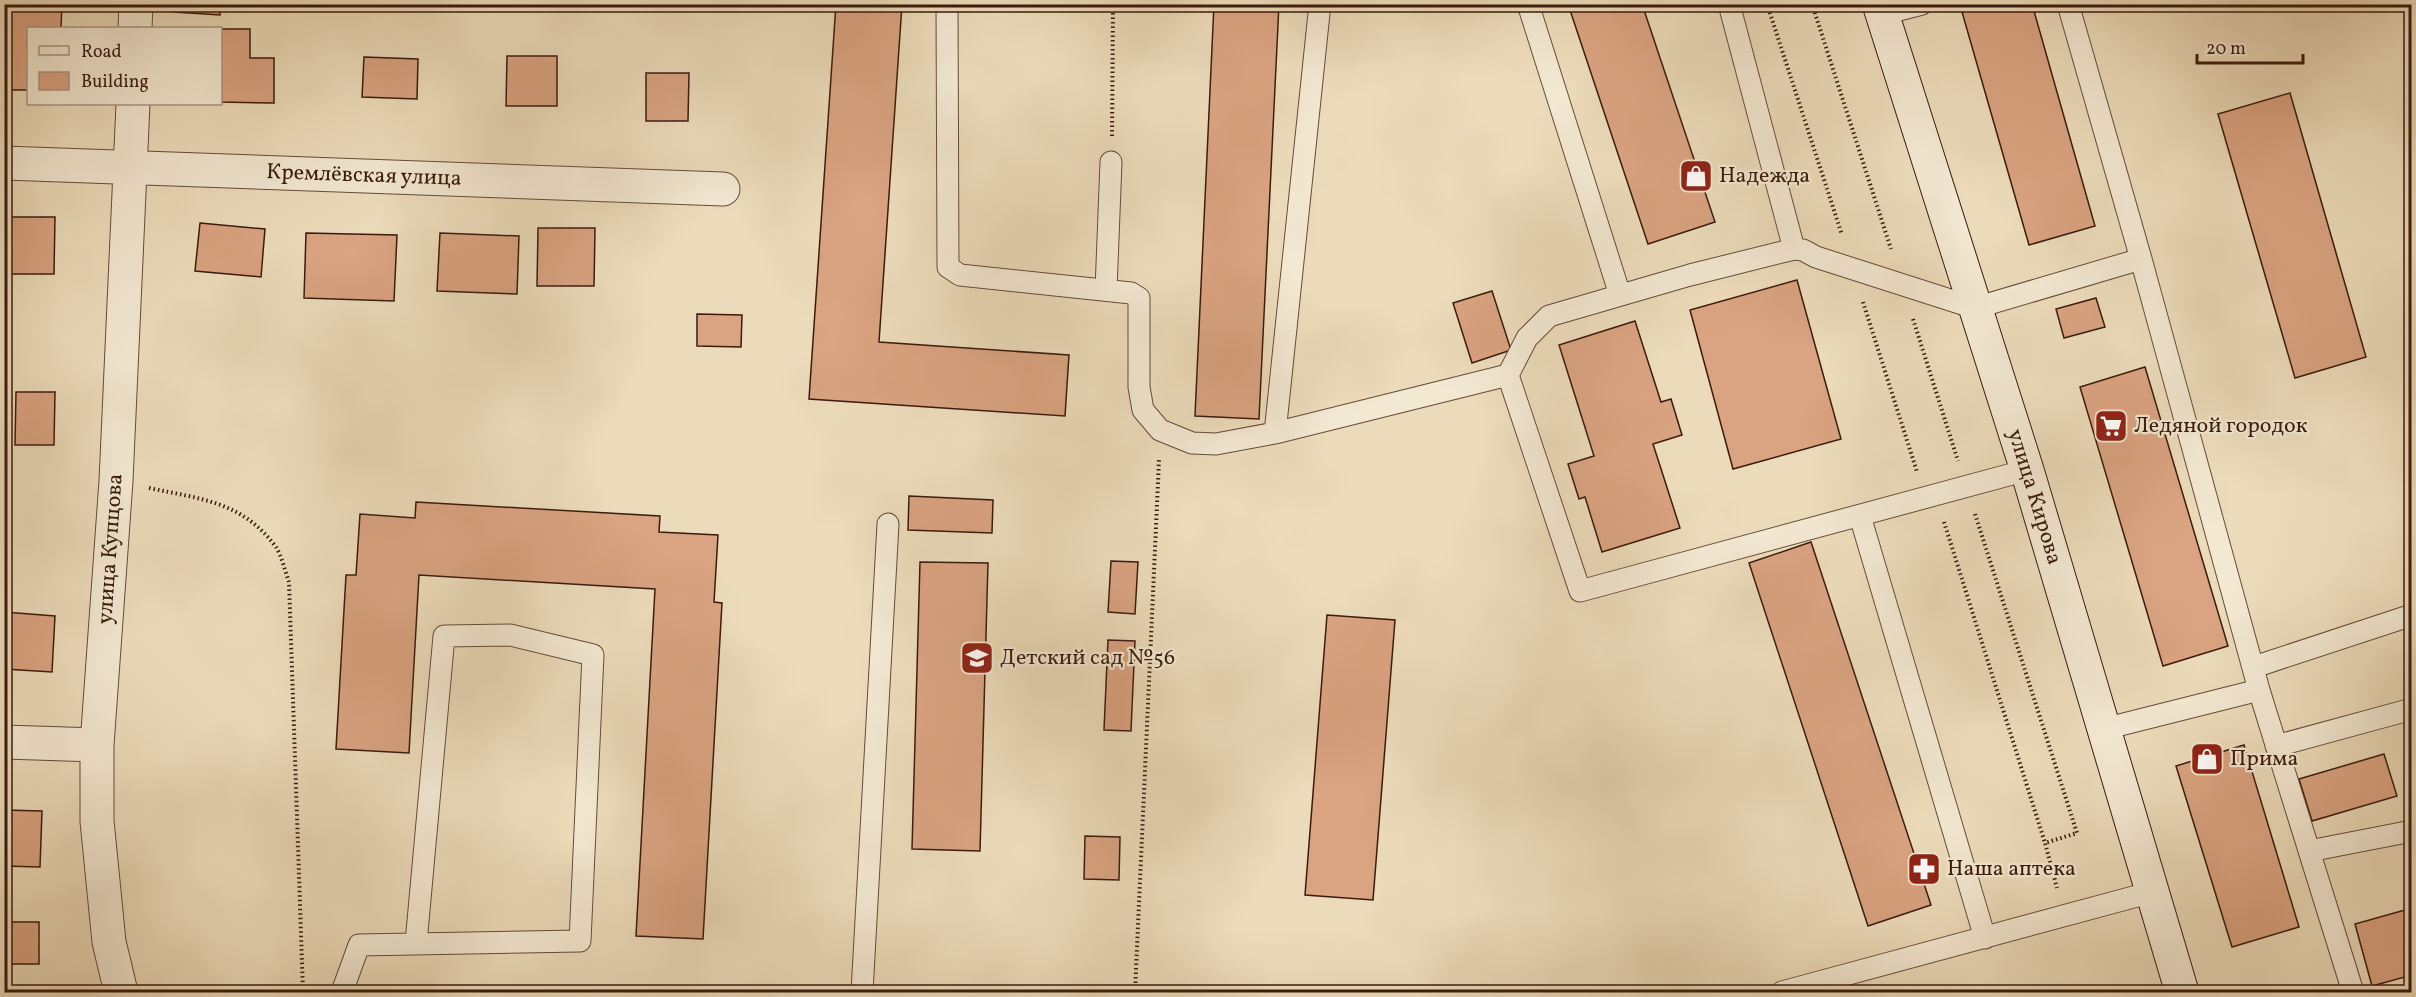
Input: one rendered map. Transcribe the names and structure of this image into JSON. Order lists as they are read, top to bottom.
{
  "streets": {
    "street": ["Кремлёвская улица", "улица Кирова", "улица Купцова"]
  },
  "crossings": [
    ["Кремлёвская улица", "улица Купцова"]
  ],
  "places": {
    "shop": ["Надежда", "Прима"],
    "supermarket": ["Ледяной городок"],
    "school or university": ["Детский сад №56"],
    "pharmacy": ["Наша аптека"]
  },
  "legend": ["Road", "Building"],
  "scale_bar": "20 m"
}
